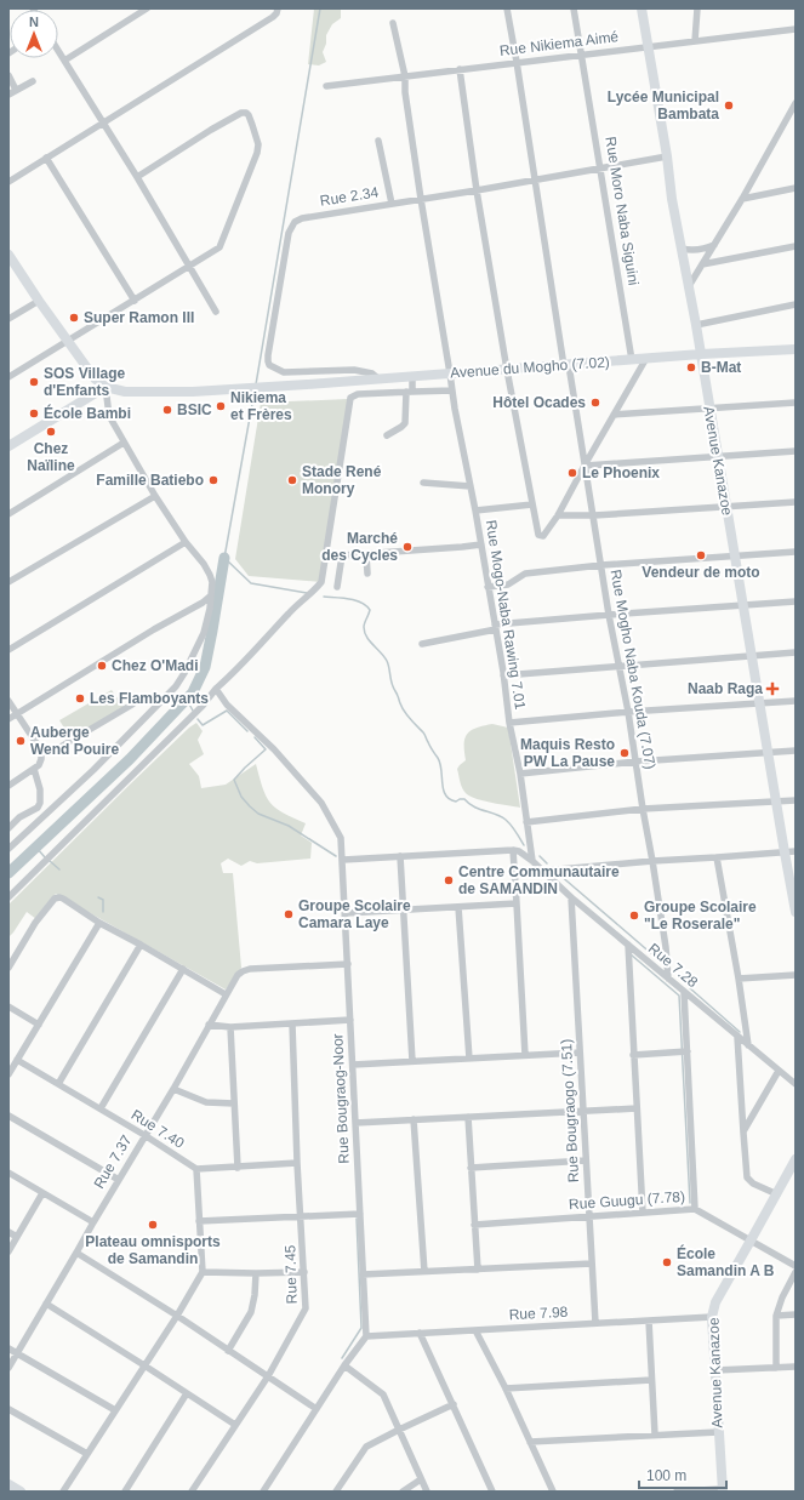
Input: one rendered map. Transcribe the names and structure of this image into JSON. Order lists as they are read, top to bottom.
{
  "streets": {
    "street": [
      "Rue Nikiema Aimé",
      "Rue 2.34",
      "Rue Moro Naba Siguini",
      "Avenue du Mogho (7.02)",
      "Avenue Kanazoe",
      "Rue Mogo-Naba Rawing 7.01",
      "Rue Mogho Naba Kouda (7.07)",
      "Rue 7.28",
      "Rue Bougraog-Noor",
      "Rue Bougraogo (7.51)",
      "Rue 7.40",
      "Rue 7.37",
      "Rue Guugu (7.78)",
      "Rue 7.45",
      "Rue 7.98"
    ]
  },
  "crossings": [
    ["Rue Nikiema Aimé", "Rue Moro Naba Siguini"],
    ["Rue Nikiema Aimé", "Avenue Kanazoe"],
    ["Rue Nikiema Aimé", "Rue Mogo-Naba Rawing 7.01"],
    ["Rue Nikiema Aimé", "Rue Mogho Naba Kouda (7.07)"],
    ["Rue 2.34", "Rue Moro Naba Siguini"],
    ["Rue 2.34", "Avenue du Mogho (7.02)"],
    ["Rue 2.34", "Avenue Kanazoe"],
    ["Rue 2.34", "Rue Mogo-Naba Rawing 7.01"],
    ["Rue 2.34", "Rue Mogho Naba Kouda (7.07)"],
    ["Rue Moro Naba Siguini", "Avenue du Mogho (7.02)"],
    ["Avenue du Mogho (7.02)", "Avenue Kanazoe"],
    ["Avenue du Mogho (7.02)", "Rue Mogo-Naba Rawing 7.01"],
    ["Avenue du Mogho (7.02)", "Rue Mogho Naba Kouda (7.07)"],
    ["Avenue Kanazoe", "Rue Guugu (7.78)"],
    ["Avenue Kanazoe", "Rue 7.98"],
    ["Rue Mogo-Naba Rawing 7.01", "Rue 7.28"],
    ["Rue Mogho Naba Kouda (7.07)", "Rue 7.28"],
    ["Rue 7.28", "Rue Bougraogo (7.51)"],
    ["Rue Bougraog-Noor", "Rue 7.37"],
    ["Rue Bougraog-Noor", "Rue 7.98"],
    ["Rue Bougraogo (7.51)", "Rue Guugu (7.78)"],
    ["Rue Bougraogo (7.51)", "Rue 7.98"],
    ["Rue 7.40", "Rue 7.37"]
  ],
  "places": {
    "other": [
      "Lycée Municipal Bambata",
      "Super Ramon III",
      "B-Mat",
      "SOS Village d'Enfants",
      "Hôtel Ocades",
      "Nikiema et Frères",
      "BSIC",
      "École Bambi",
      "Chez Naïline",
      "Le Phoenix",
      "Famille Batiebo",
      "Stade René Monory",
      "Marché des Cycles",
      "Vendeur de moto",
      "Chez O'Madi",
      "Les Flamboyants",
      "Auberge Wend Pouire",
      "Maquis Resto PW La Pause",
      "Centre Communautaire de SAMANDIN",
      "Groupe Scolaire Camara Laye",
      "Groupe Scolaire \"Le Roserale\"",
      "Plateau omnisports de Samandin",
      "École Samandin A B"
    ],
    "health": ["Naab Raga"]
  },
  "scale_bar": "100 m",
  "north": "top"
}
